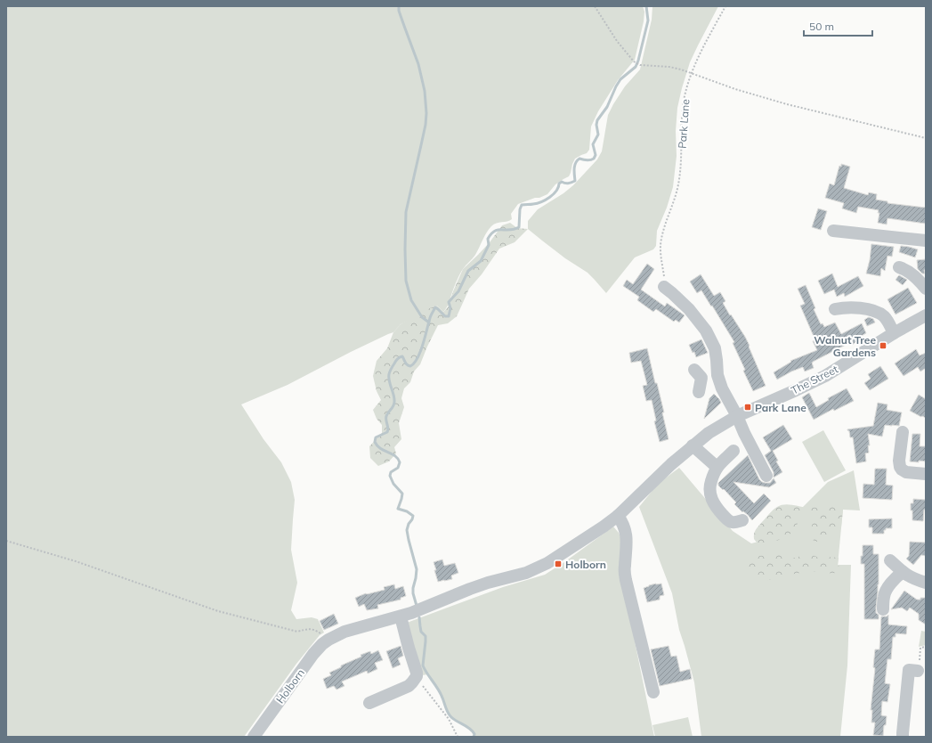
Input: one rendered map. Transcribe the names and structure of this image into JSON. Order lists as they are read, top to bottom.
{
  "streets": {
    "street": ["The Street", "Holborn"],
    "path": ["Park Lane"]
  },
  "crossings": [
    ["The Street", "Holborn"]
  ],
  "places": {
    "transit": ["Walnut Tree Gardens", "Park Lane", "Holborn"]
  },
  "scale_bar": "50 m"
}
